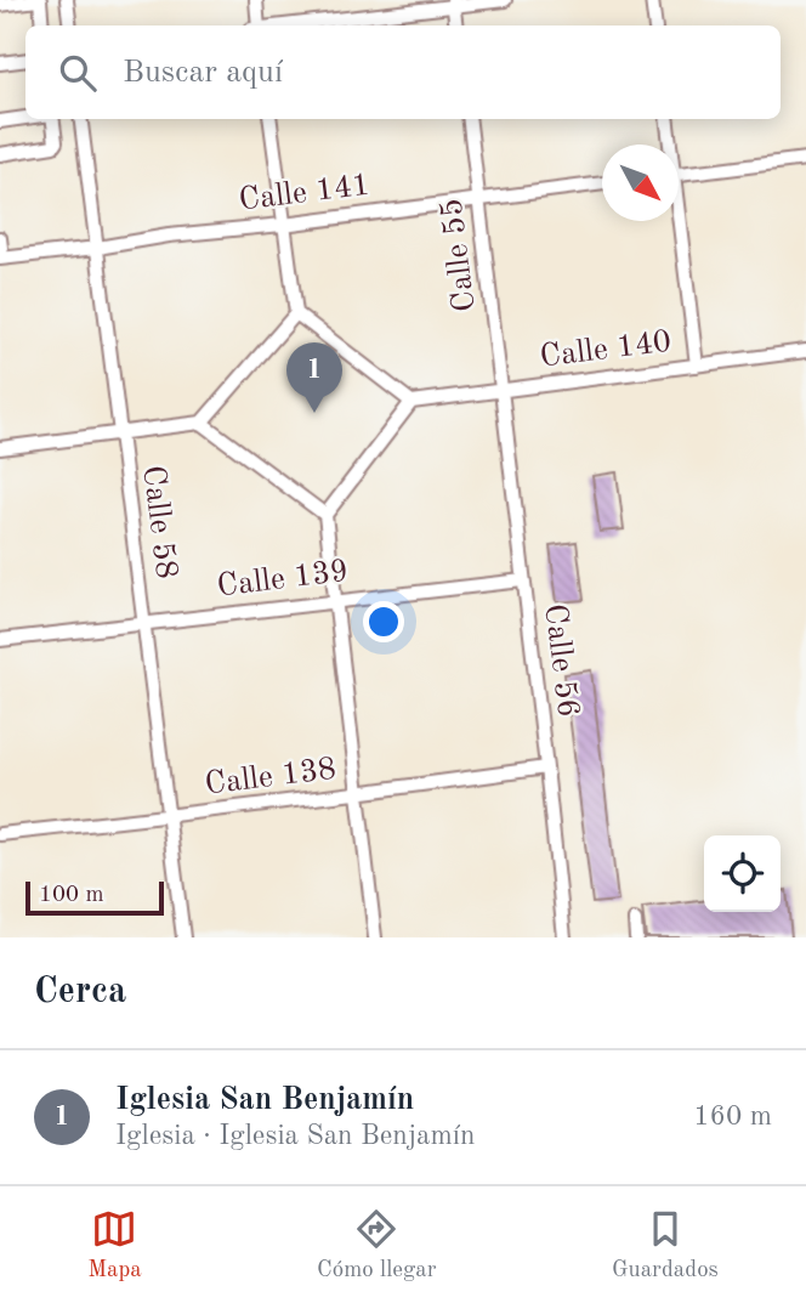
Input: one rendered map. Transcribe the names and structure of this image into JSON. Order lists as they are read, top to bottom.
{
  "streets": {
    "street": [
      "Calle 141",
      "Calle 55",
      "Calle 140",
      "Calle 58",
      "Calle 139",
      "Calle 56",
      "Calle 138"
    ]
  },
  "crossings": [
    ["Calle 141", "Calle 55"],
    ["Calle 141", "Calle 58"],
    ["Calle 55", "Calle 140"],
    ["Calle 55", "Calle 56"],
    ["Calle 140", "Calle 56"],
    ["Calle 58", "Calle 139"],
    ["Calle 58", "Calle 138"],
    ["Calle 139", "Calle 56"],
    ["Calle 56", "Calle 138"]
  ],
  "scale_bar": "100 m",
  "north": "bottom right",
  "page": {
    "search": "Buscar aquí",
    "pins": "1",
    "scale": "100 m",
    "heading": "Cerca",
    "list": [
      {
        "mark": "1",
        "name": "Iglesia San Benjamín",
        "note": "Iglesia · Iglesia San Benjamín",
        "value": "160 m"
      }
    ],
    "nav": ["Mapa", "Cómo llegar", "Guardados"]
  }
}
